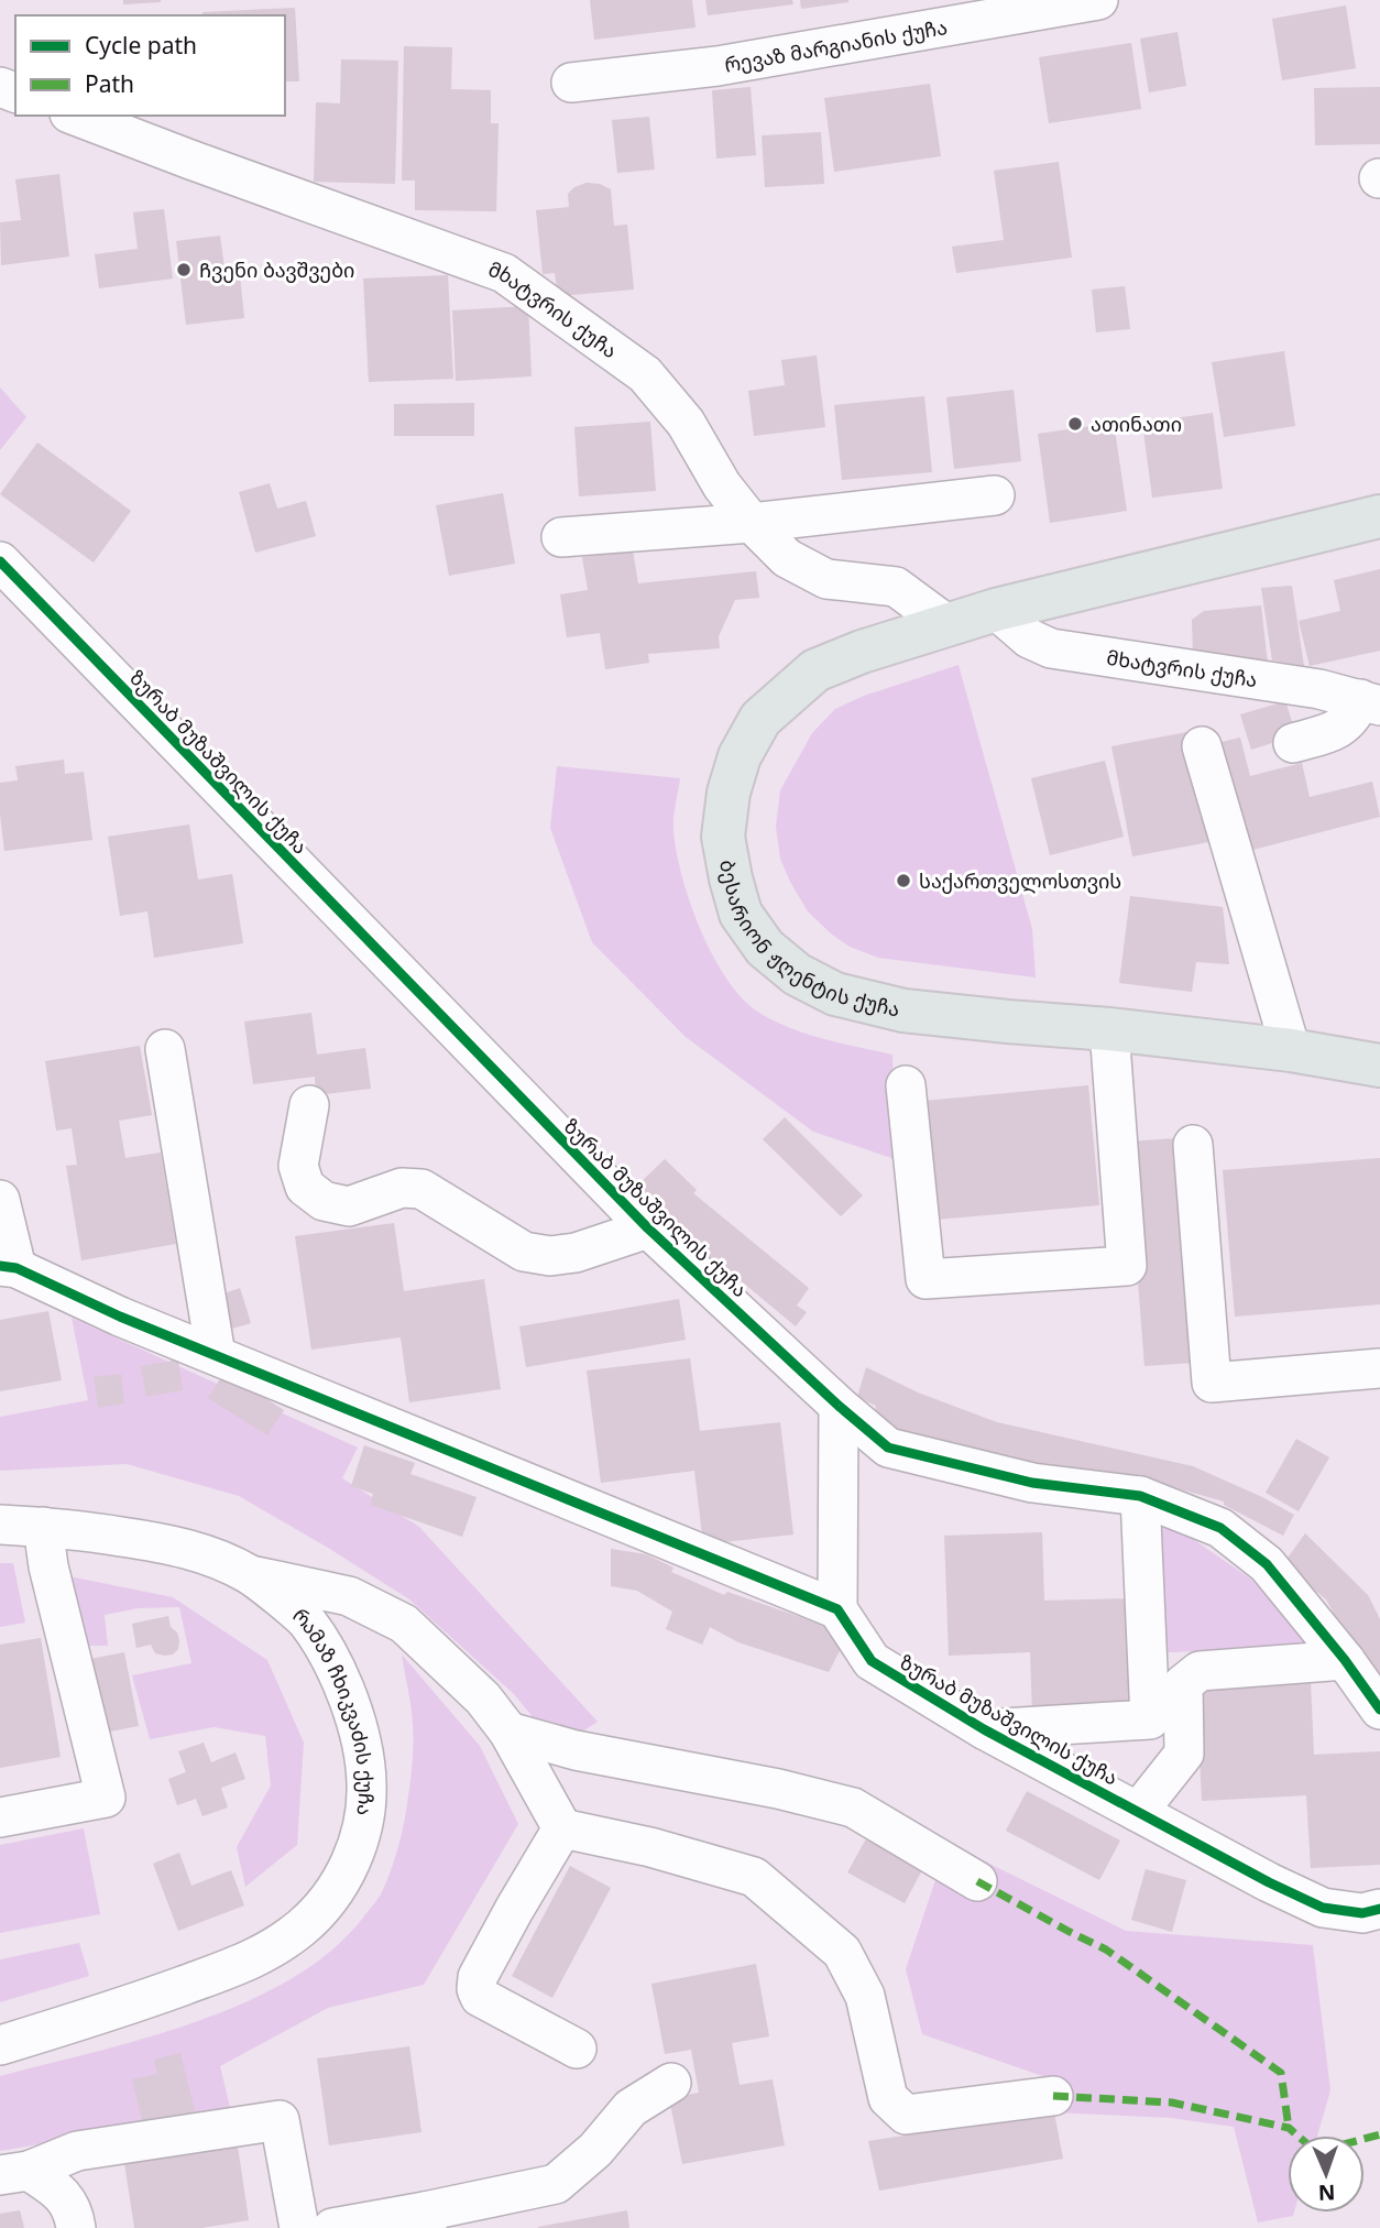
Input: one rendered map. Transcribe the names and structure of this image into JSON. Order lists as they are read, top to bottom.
{
  "streets": {
    "main road": ["ბესარიონ ჟღენტის ქუჩა"],
    "street": [
      "რევაზ მარგიანის ქუჩა",
      "მხატვრის ქუჩა",
      "ზურაბ მუზაშვილის ქუჩა",
      "რამაზ ჩხიკვაძის ქუჩა"
    ]
  },
  "crossings": [
    ["მხატვრის ქუჩა", "ბესარიონ ჟღენტის ქუჩა"]
  ],
  "places": ["Ჩვენი ბავშვები", "ათინათი", "საქართველოსთვის"],
  "legend": ["Cycle path", "Path"],
  "north": "bottom"
}
